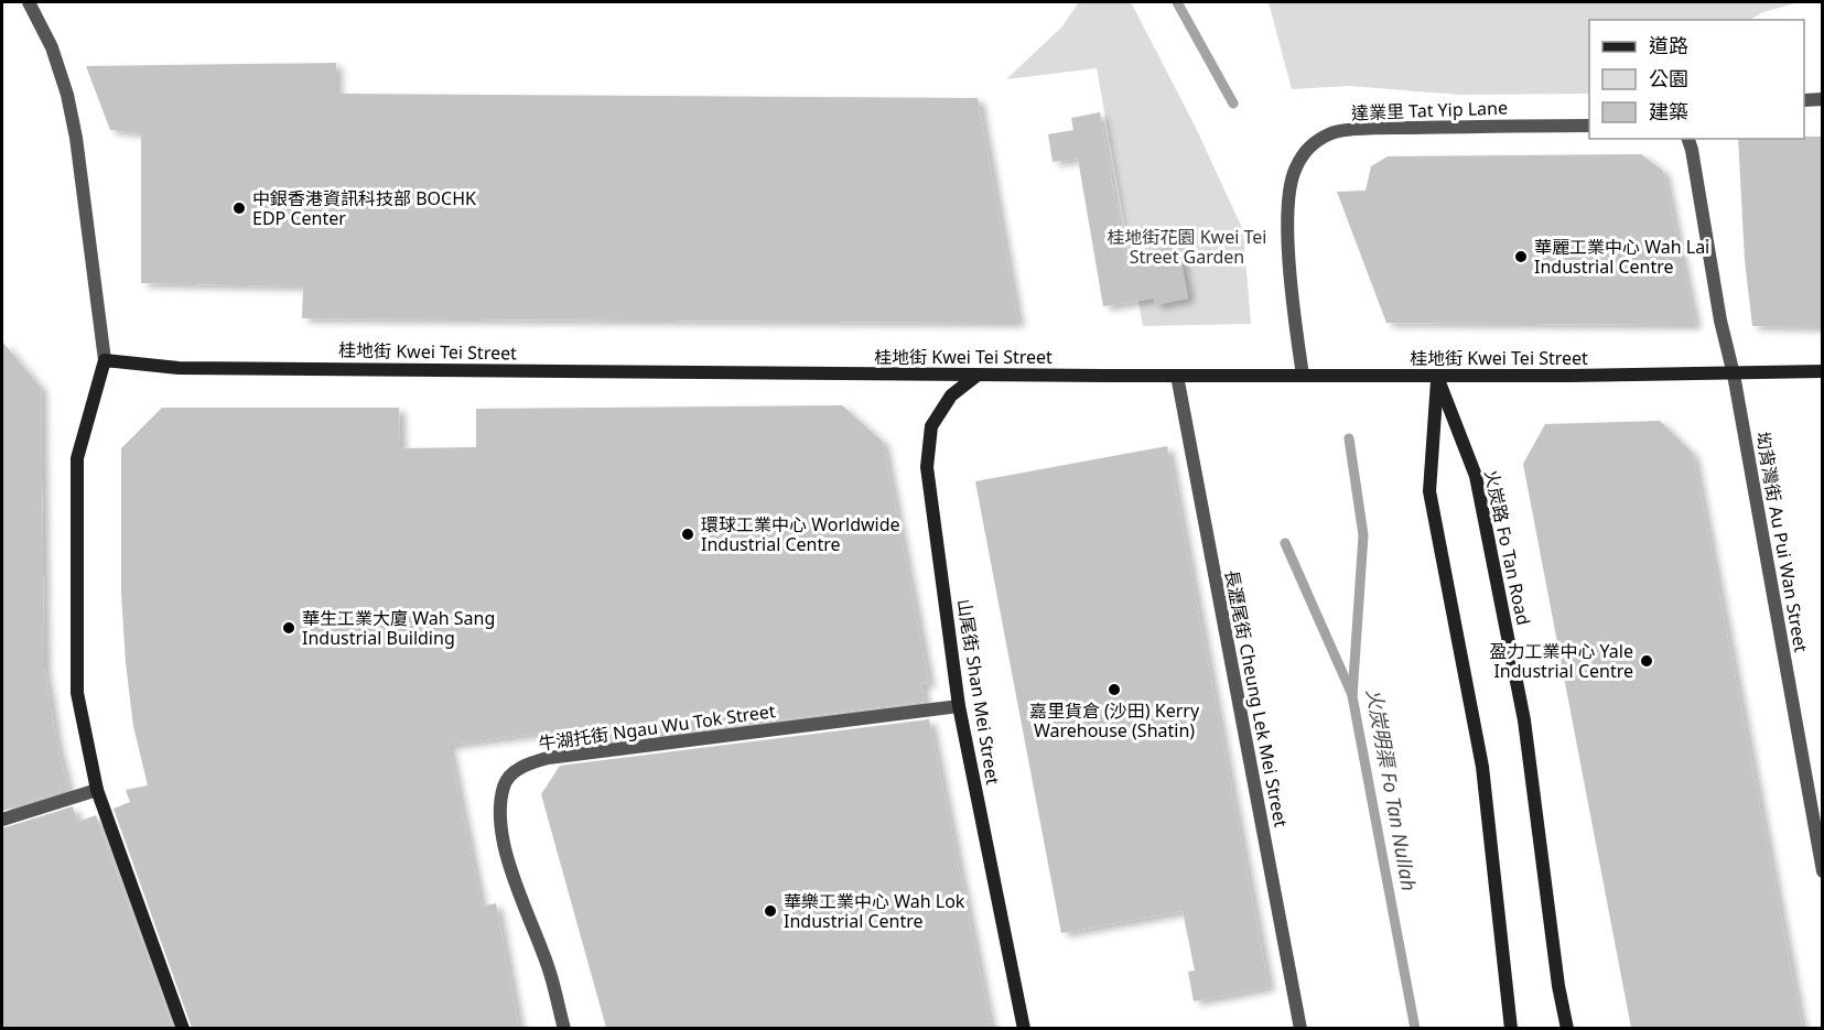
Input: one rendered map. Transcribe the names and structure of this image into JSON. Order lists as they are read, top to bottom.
{
  "streets": {
    "street": [
      "達業里 Tat Yip Lane",
      "桂地街 Kwei Tei Street",
      "㘭背灣街 Au Pui Wan Street",
      "火炭路 Fo Tan Road",
      "山尾街 Shan Mei Street",
      "長瀝尾街 Cheung Lek Mei Street",
      "牛湖托街 Ngau Wu Tok Street"
    ]
  },
  "crossings": [
    ["達業里 Tat Yip Lane", "桂地街 Kwei Tei Street"],
    ["桂地街 Kwei Tei Street", "㘭背灣街 Au Pui Wan Street"],
    ["桂地街 Kwei Tei Street", "火炭路 Fo Tan Road"],
    ["桂地街 Kwei Tei Street", "山尾街 Shan Mei Street"],
    ["桂地街 Kwei Tei Street", "長瀝尾街 Cheung Lek Mei Street"],
    ["山尾街 Shan Mei Street", "牛湖托街 Ngau Wu Tok Street"]
  ],
  "water": ["火炭明渠 Fo Tan Nullah"],
  "parks": ["桂地街花園 Kwei Tei Street Garden"],
  "places": [
    "中銀香港資訊科技部 BOCHK EDP Center",
    "華麗工業中心 Wah Lai Industrial Centre",
    "環球工業中心 Worldwide Industrial Centre",
    "華生工業大廈 Wah Sang Industrial Building",
    "盈力工業中心 Yale Industrial Centre",
    "嘉里貨倉 (沙田) Kerry Warehouse (Shatin)",
    "華樂工業中心 Wah Lok Industrial Centre"
  ],
  "legend": ["道路", "公園", "建築"]
}
